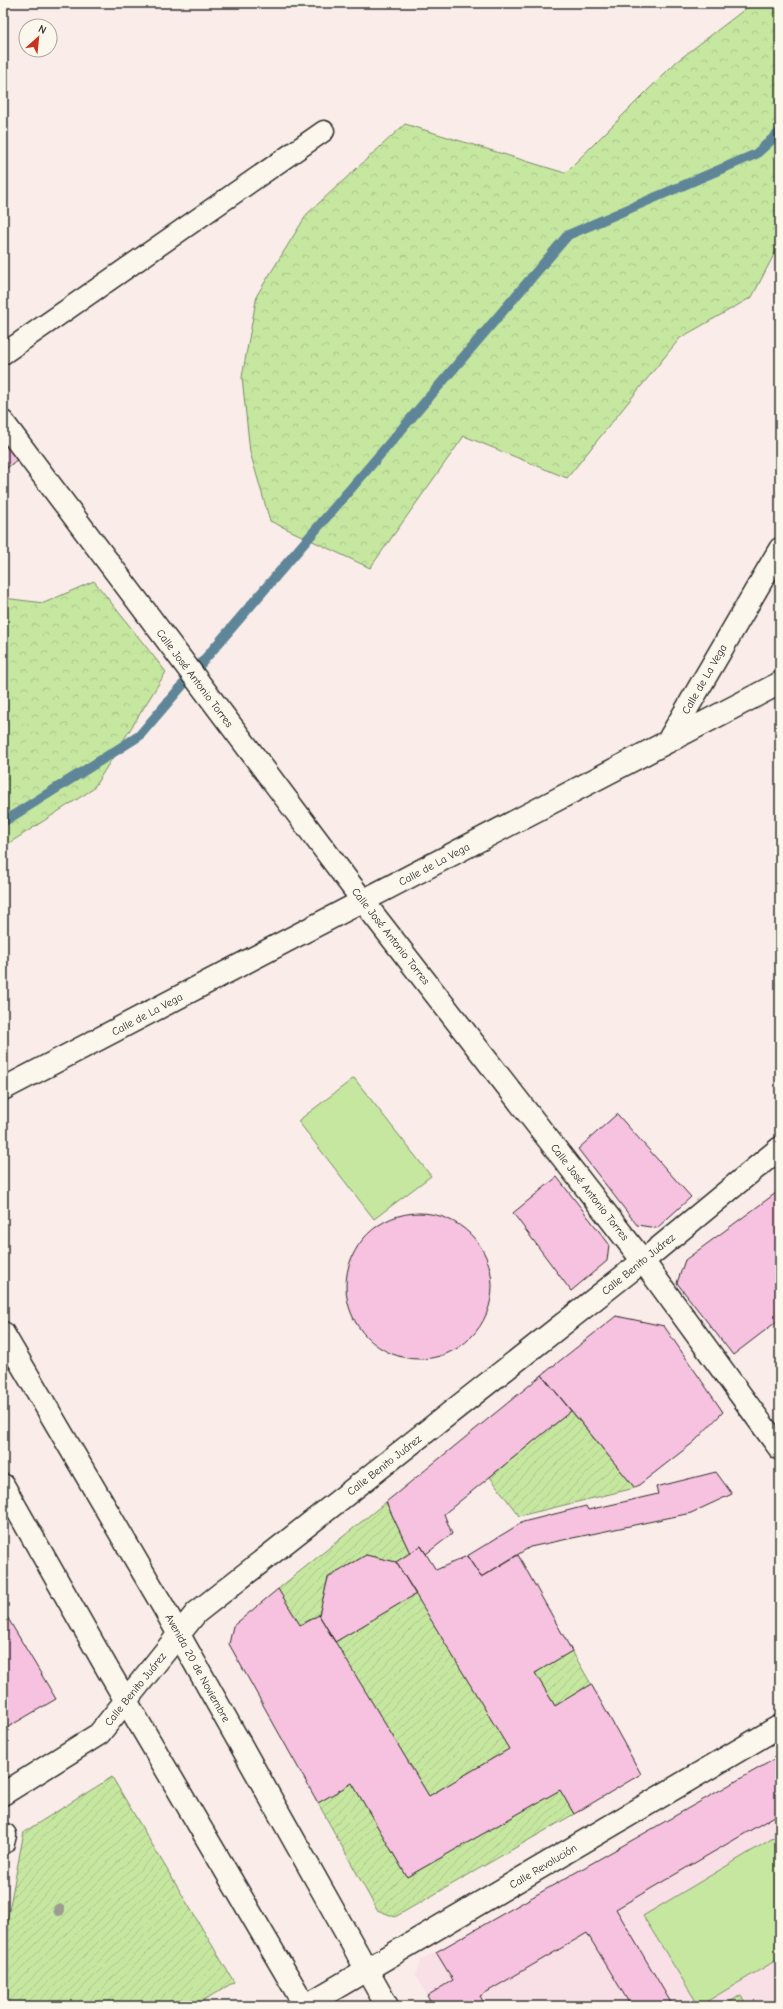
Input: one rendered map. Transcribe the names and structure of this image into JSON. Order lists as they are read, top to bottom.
{
  "streets": {
    "street": [
      "Calle José Antonio Torres",
      "Calle de La Vega",
      "Calle Benito Juárez",
      "Avenida 20 de Noviembre",
      "Calle Revolución"
    ]
  },
  "crossings": [
    ["Calle José Antonio Torres", "Calle de La Vega"],
    ["Calle José Antonio Torres", "Calle Benito Juárez"],
    ["Calle Benito Juárez", "Avenida 20 de Noviembre"],
    ["Avenida 20 de Noviembre", "Calle Revolución"]
  ],
  "north": "top right"
}
